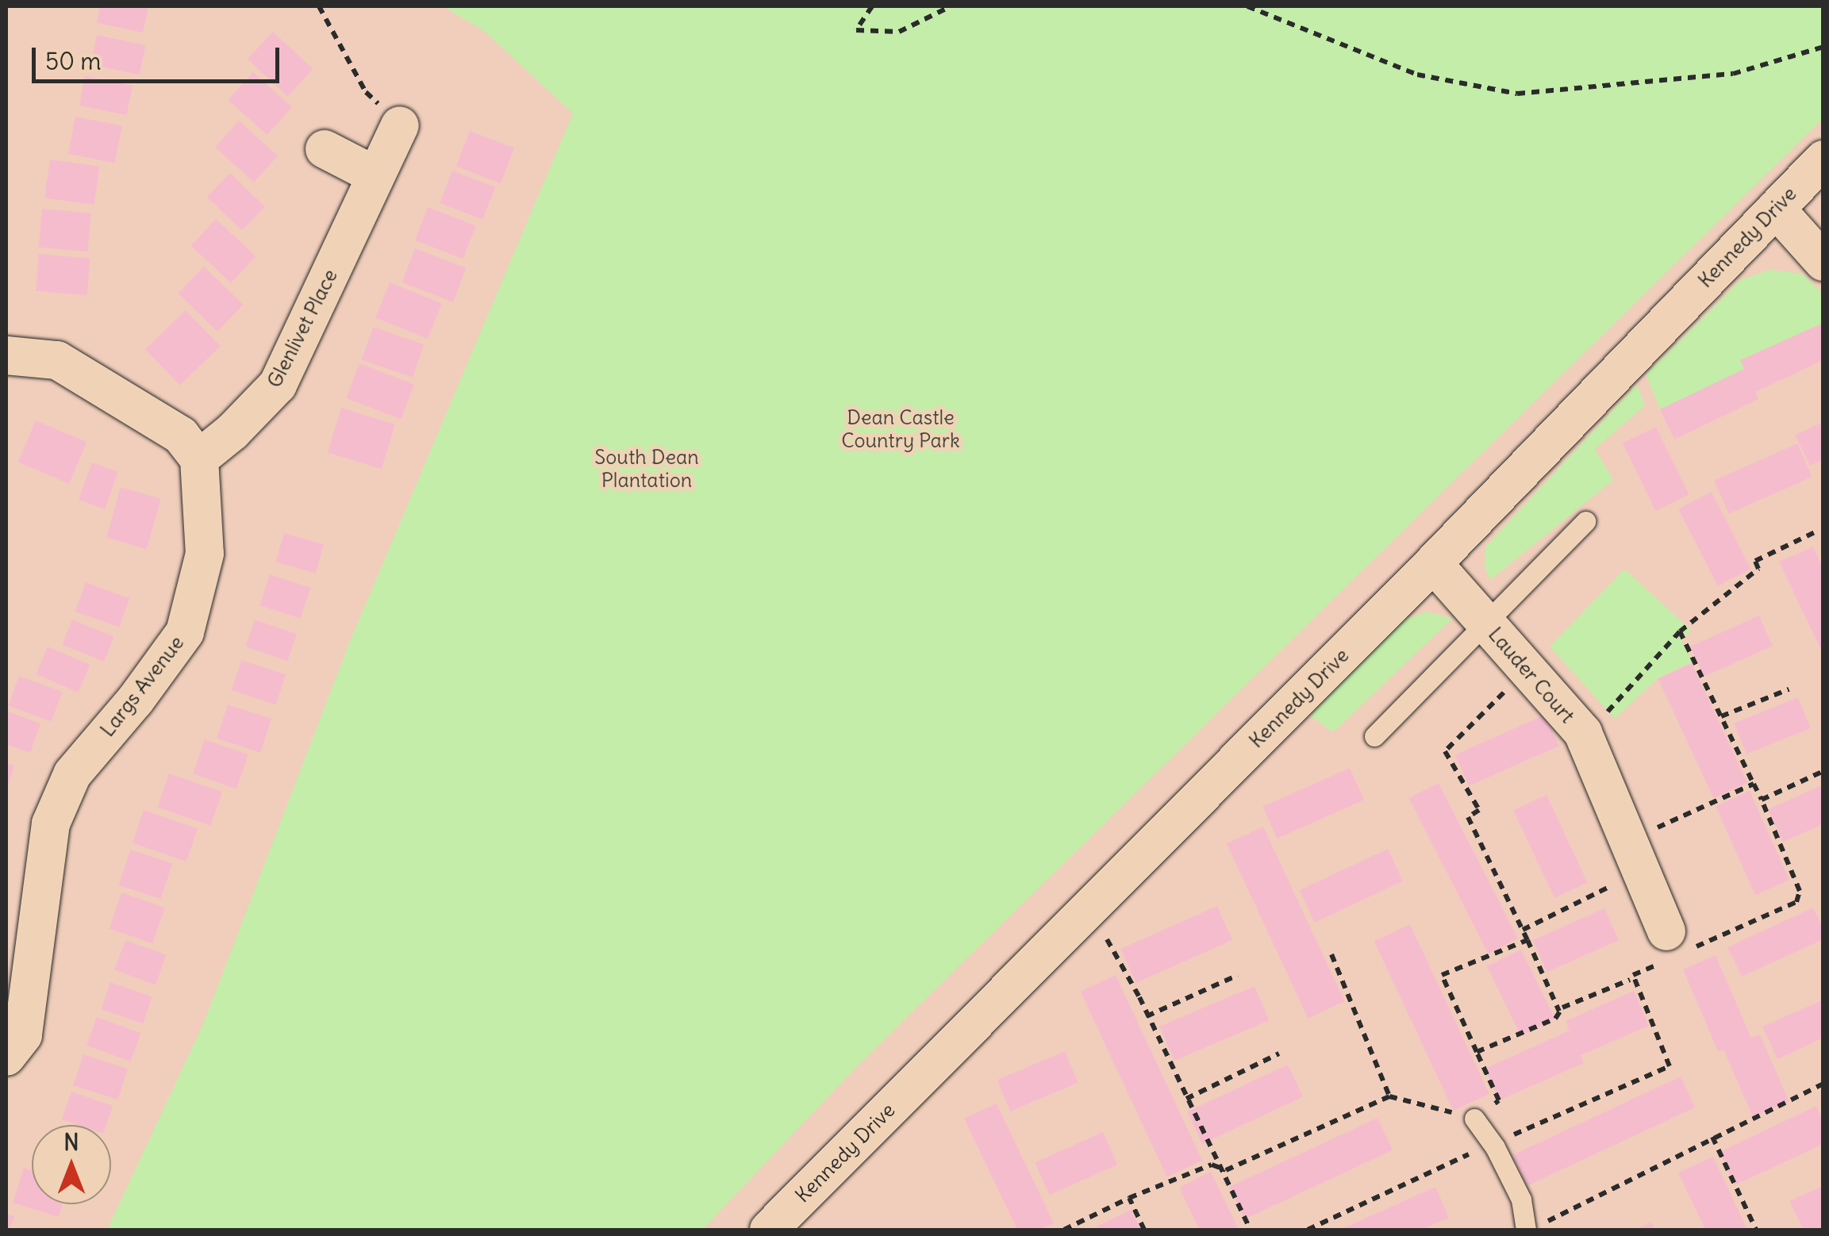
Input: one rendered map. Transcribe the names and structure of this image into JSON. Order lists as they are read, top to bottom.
{
  "streets": {
    "street": [
      "Kennedy Drive",
      "Glenlivet Place",
      "Lauder Court",
      "Largs Avenue"
    ]
  },
  "crossings": [
    ["Kennedy Drive", "Lauder Court"],
    ["Glenlivet Place", "Largs Avenue"]
  ],
  "parks": ["Dean Castle Country Park", "South Dean Plantation"],
  "scale_bar": "50 m",
  "north": "top"
}
